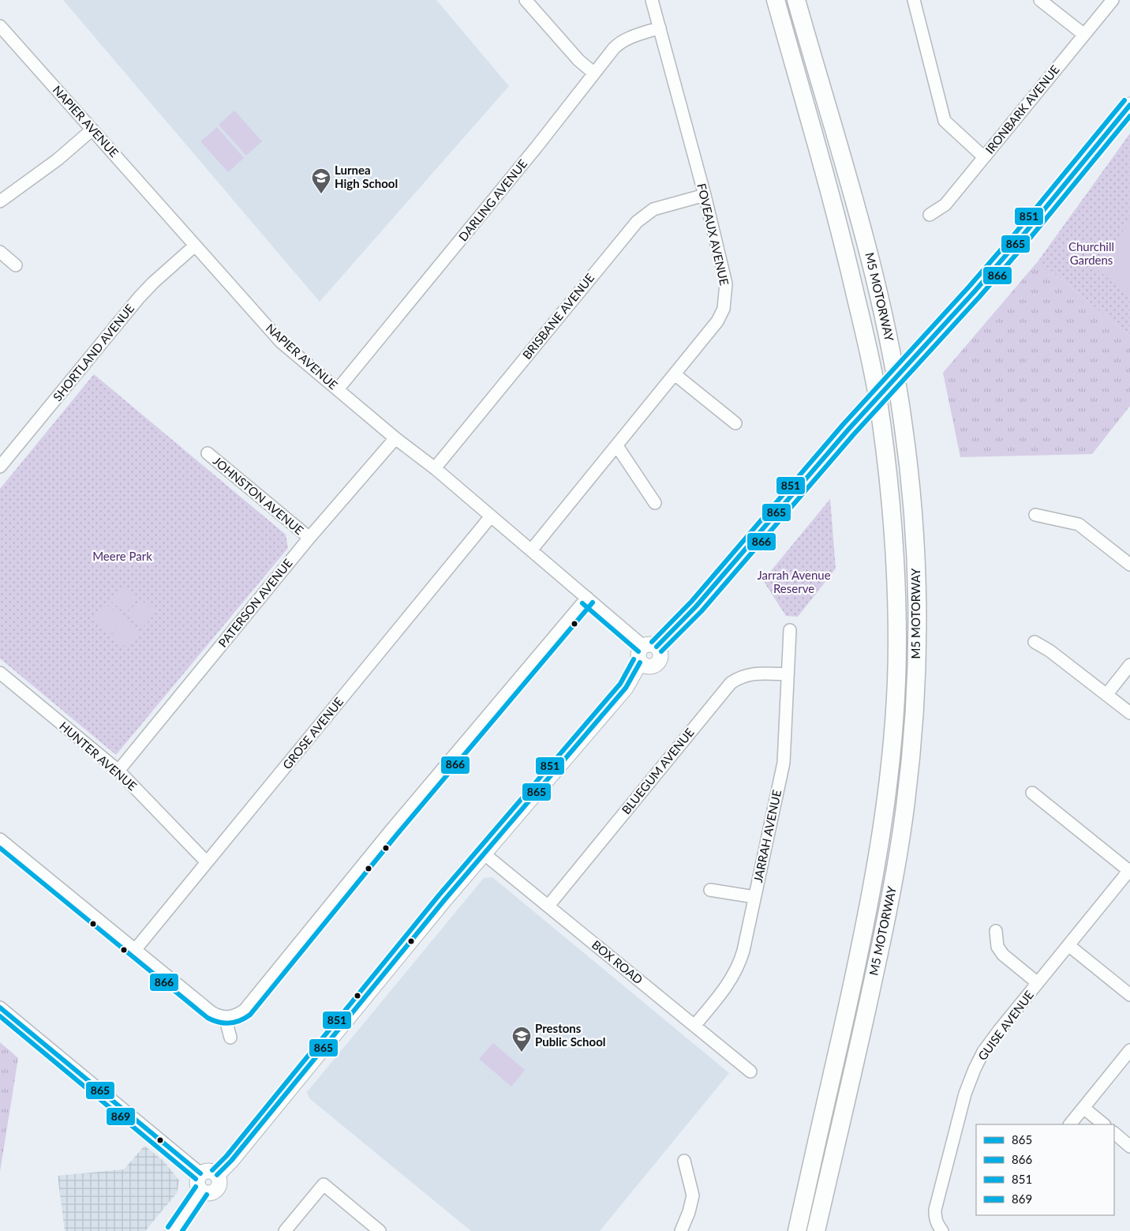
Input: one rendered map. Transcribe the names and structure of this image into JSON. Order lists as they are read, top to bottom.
{
  "streets": {
    "highway": ["M5 MOTORWAY"],
    "street": [
      "IRONBARK AVENUE",
      "NAPIER AVENUE",
      "DARLING AVENUE",
      "FOVEAUX AVENUE",
      "BRISBANE AVENUE",
      "SHORTLAND AVENUE",
      "JOHNSTON AVENUE",
      "PATERSON AVENUE",
      "GROSE AVENUE",
      "HUNTER AVENUE",
      "BLUEGUM AVENUE",
      "JARRAH AVENUE",
      "BOX ROAD",
      "GUISE AVENUE"
    ]
  },
  "crossings": [
    ["NAPIER AVENUE", "DARLING AVENUE"],
    ["NAPIER AVENUE", "FOVEAUX AVENUE"],
    ["NAPIER AVENUE", "BRISBANE AVENUE"],
    ["NAPIER AVENUE", "SHORTLAND AVENUE"],
    ["NAPIER AVENUE", "PATERSON AVENUE"],
    ["NAPIER AVENUE", "GROSE AVENUE"],
    ["DARLING AVENUE", "FOVEAUX AVENUE"],
    ["FOVEAUX AVENUE", "BRISBANE AVENUE"],
    ["JOHNSTON AVENUE", "PATERSON AVENUE"],
    ["PATERSON AVENUE", "HUNTER AVENUE"],
    ["GROSE AVENUE", "HUNTER AVENUE"],
    ["BLUEGUM AVENUE", "JARRAH AVENUE"],
    ["BLUEGUM AVENUE", "BOX ROAD"],
    ["JARRAH AVENUE", "BOX ROAD"]
  ],
  "parks": ["Churchill Gardens", "Meere Park", "Jarrah Avenue Reserve"],
  "places": {
    "school or university": ["Lurnea High School", "Prestons Public School"]
  },
  "lines": [
    "transit line 851",
    "transit line 865",
    "transit line 866",
    "transit line 869"
  ],
  "legend": [
    "865",
    "866",
    "851",
    "869"
  ]
}
